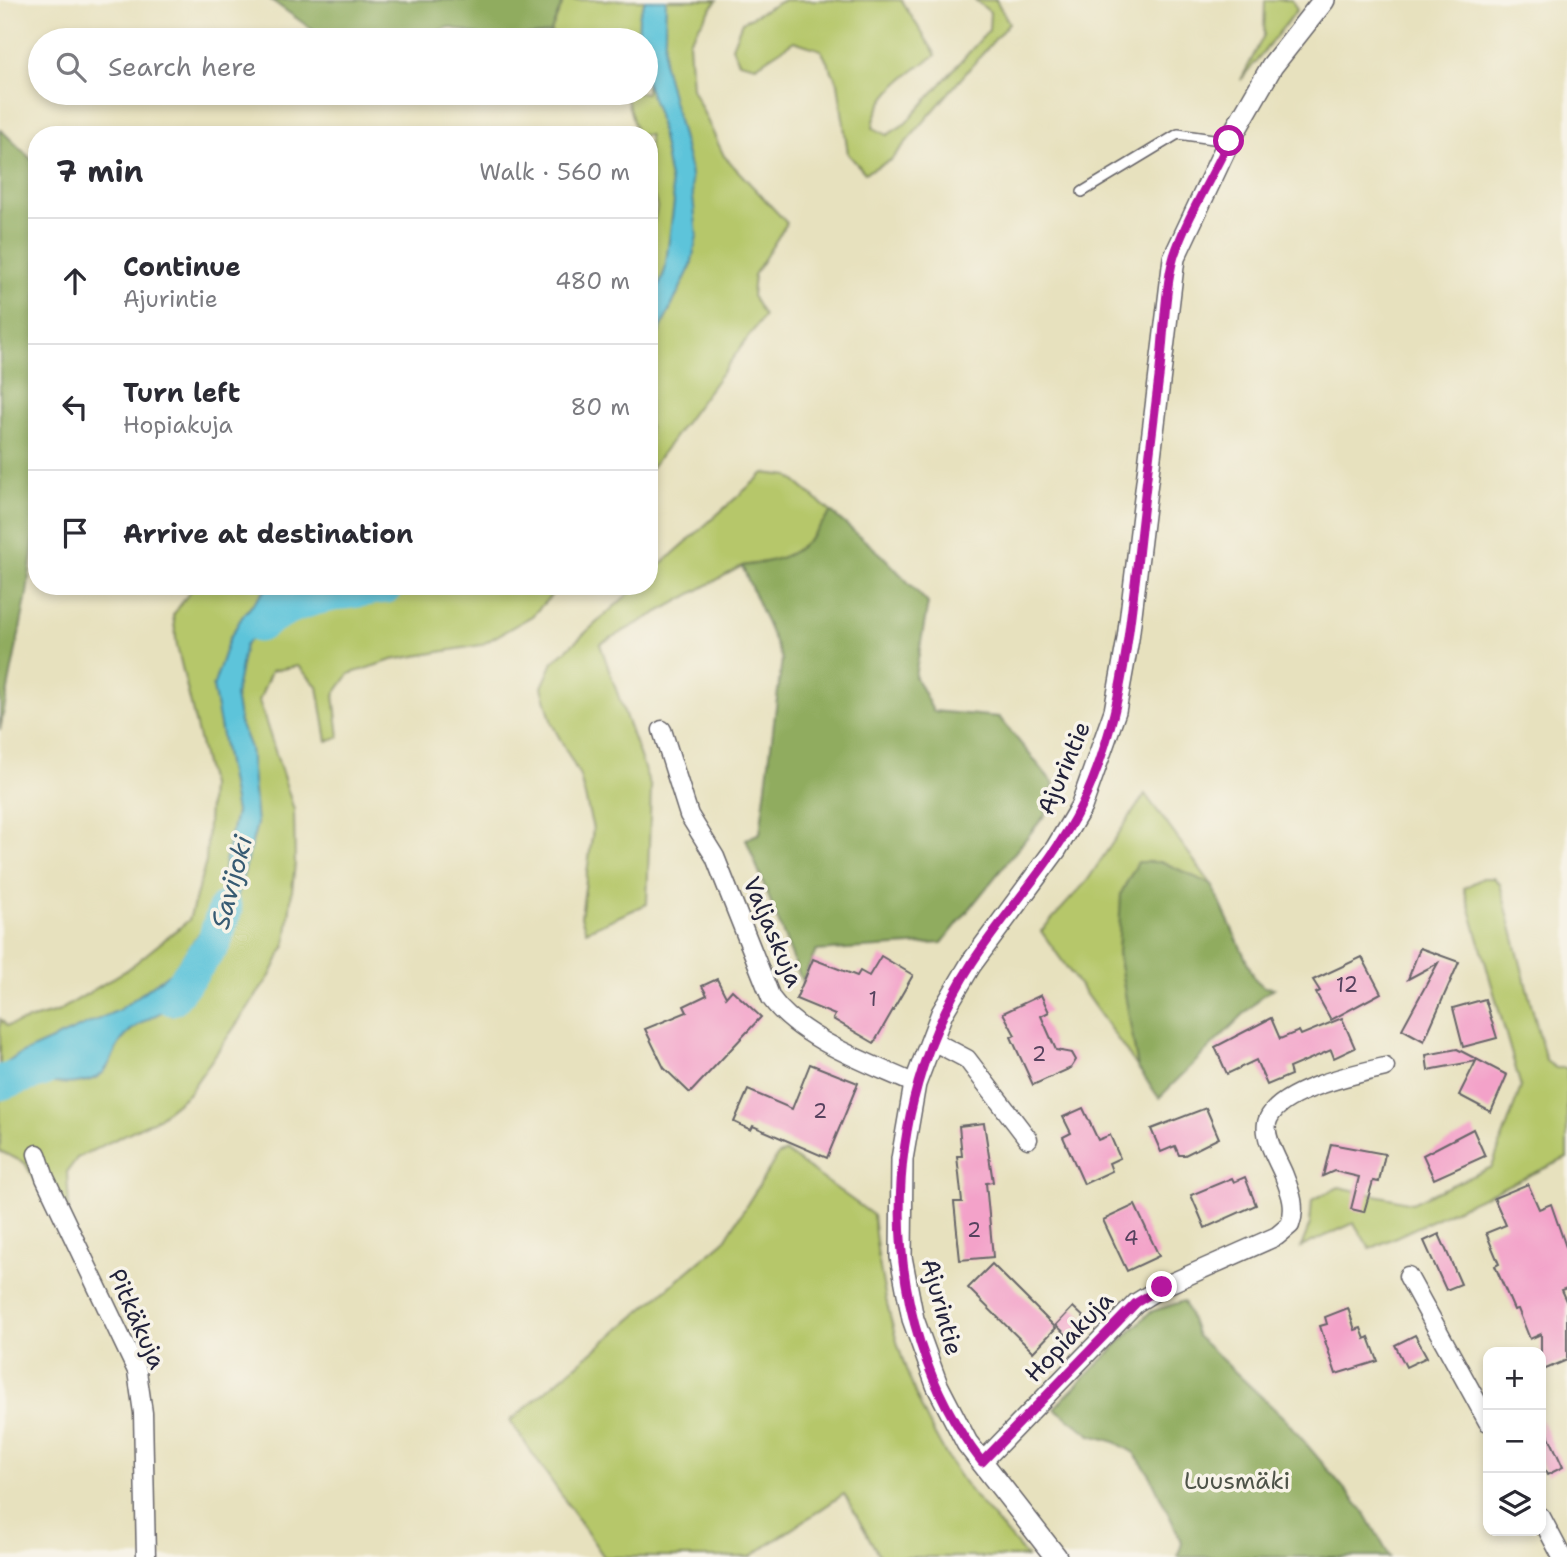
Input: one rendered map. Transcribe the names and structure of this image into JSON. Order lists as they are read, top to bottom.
{
  "streets": {
    "street": [
      "Ajurintie",
      "Valjaskuja",
      "Pitkäkuja",
      "Hopiakuja"
    ]
  },
  "crossings": [
    ["Ajurintie", "Valjaskuja"],
    ["Ajurintie", "Hopiakuja"]
  ],
  "water": ["Savijoki"],
  "parks": ["Luusmäki"],
  "house_numbers": [
    "12",
    "1",
    "2",
    "2",
    "2",
    "4"
  ],
  "page": {
    "search": "Search here",
    "heading": ["7 min", "Walk · 560 m"],
    "list": [
      ["Continue", "Ajurintie", "480 m"],
      ["Turn left", "Hopiakuja", "80 m"],
      "Arrive at destination"
    ],
    "map_buttons": ["+", "−"]
  }
}
